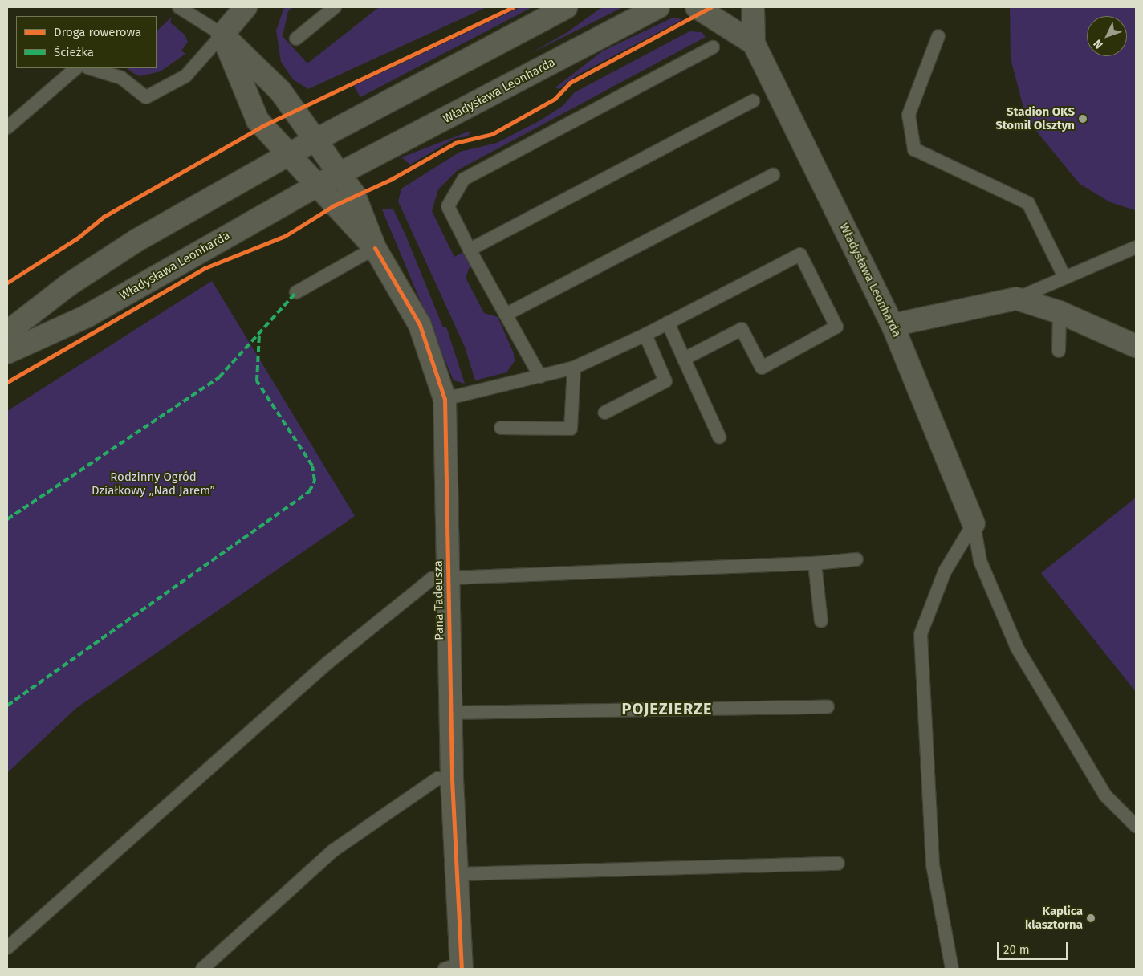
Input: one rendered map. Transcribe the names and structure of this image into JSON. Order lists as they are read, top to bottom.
{
  "streets": {
    "street": ["Władysława Leonharda", "Pana Tadeusza"]
  },
  "crossings": [
    ["Władysława Leonharda", "Pana Tadeusza"]
  ],
  "districts": ["POJEZIERZE"],
  "parks": ["Rodzinny Ogród Działkowy „Nad Jarem”"],
  "places": ["Stadion OKS Stomil Olsztyn", "Kaplica klasztorna"],
  "legend": ["Droga rowerowa", "Ścieżka"],
  "scale_bar": "20 m",
  "north": "bottom left"
}
